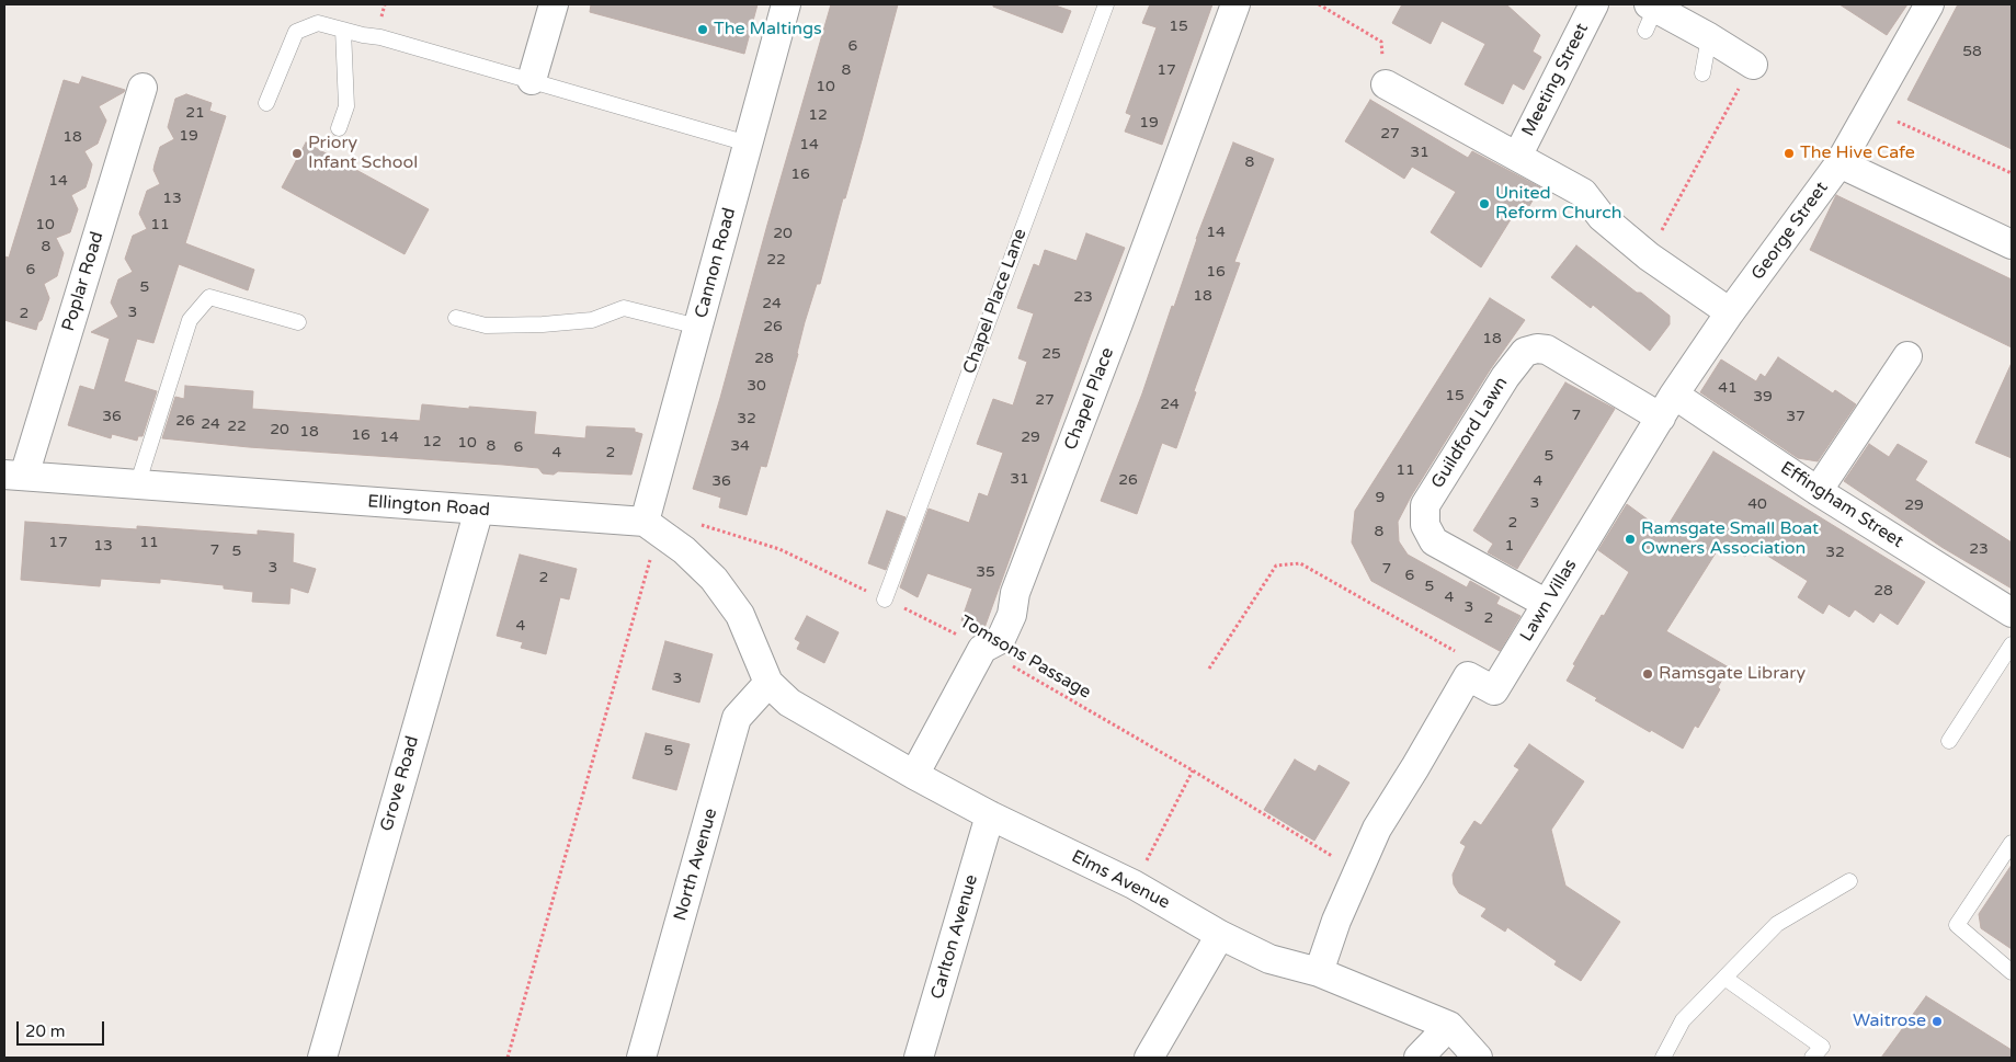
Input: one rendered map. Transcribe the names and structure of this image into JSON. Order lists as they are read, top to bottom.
{
  "streets": {
    "street": [
      "Meeting Street",
      "George Street",
      "Cannon Road",
      "Poplar Road",
      "Chapel Place",
      "Guildford Lawn",
      "Effingham Street",
      "Ellington Road",
      "Lawn Villas",
      "Grove Road",
      "North Avenue",
      "Elms Avenue",
      "Carlton Avenue"
    ],
    "lane": ["Chapel Place Lane"],
    "path": ["Tomsons Passage"]
  },
  "crossings": [
    ["Meeting Street", "George Street"],
    ["George Street", "Guildford Lawn"],
    ["George Street", "Effingham Street"],
    ["George Street", "Lawn Villas"],
    ["Cannon Road", "Ellington Road"],
    ["Poplar Road", "Ellington Road"],
    ["Chapel Place Lane", "Tomsons Passage"],
    ["Chapel Place", "Tomsons Passage"],
    ["Chapel Place", "Elms Avenue"],
    ["Guildford Lawn", "Effingham Street"],
    ["Guildford Lawn", "Lawn Villas"],
    ["Effingham Street", "Lawn Villas"],
    ["Ellington Road", "Grove Road"],
    ["North Avenue", "Elms Avenue"],
    ["Elms Avenue", "Carlton Avenue"]
  ],
  "places": [
    "The Maltings",
    "Priory Infant School",
    "The Hive Cafe",
    "United Reform Church",
    "Ramsgate Small Boat Owners Association",
    "Ramsgate Library",
    "Waitrose"
  ],
  "house_numbers": [
    "15",
    "6",
    "58",
    "8",
    "17",
    "10",
    "21",
    "12",
    "19",
    "27",
    "19",
    "18",
    "14",
    "31",
    "8",
    "16",
    "14",
    "13",
    "10",
    "11",
    "14",
    "20",
    "8",
    "22",
    "6",
    "16",
    "5",
    "18",
    "23",
    "24",
    "3",
    "2",
    "26",
    "18",
    "25",
    "28",
    "30",
    "41",
    "15",
    "39",
    "27",
    "24",
    "7",
    "36",
    "37",
    "32",
    "26",
    "24",
    "22",
    "20",
    "18",
    "16",
    "14",
    "29",
    "12",
    "10",
    "8",
    "34",
    "6",
    "4",
    "2",
    "5",
    "11",
    "31",
    "26",
    "36",
    "4",
    "9",
    "3",
    "40",
    "29",
    "2",
    "8",
    "17",
    "11",
    "13",
    "1",
    "23",
    "7",
    "5",
    "32",
    "3",
    "7",
    "35",
    "6",
    "2",
    "5",
    "28",
    "4",
    "3",
    "2",
    "4",
    "3",
    "5"
  ],
  "scale_bar": "20 m"
}
